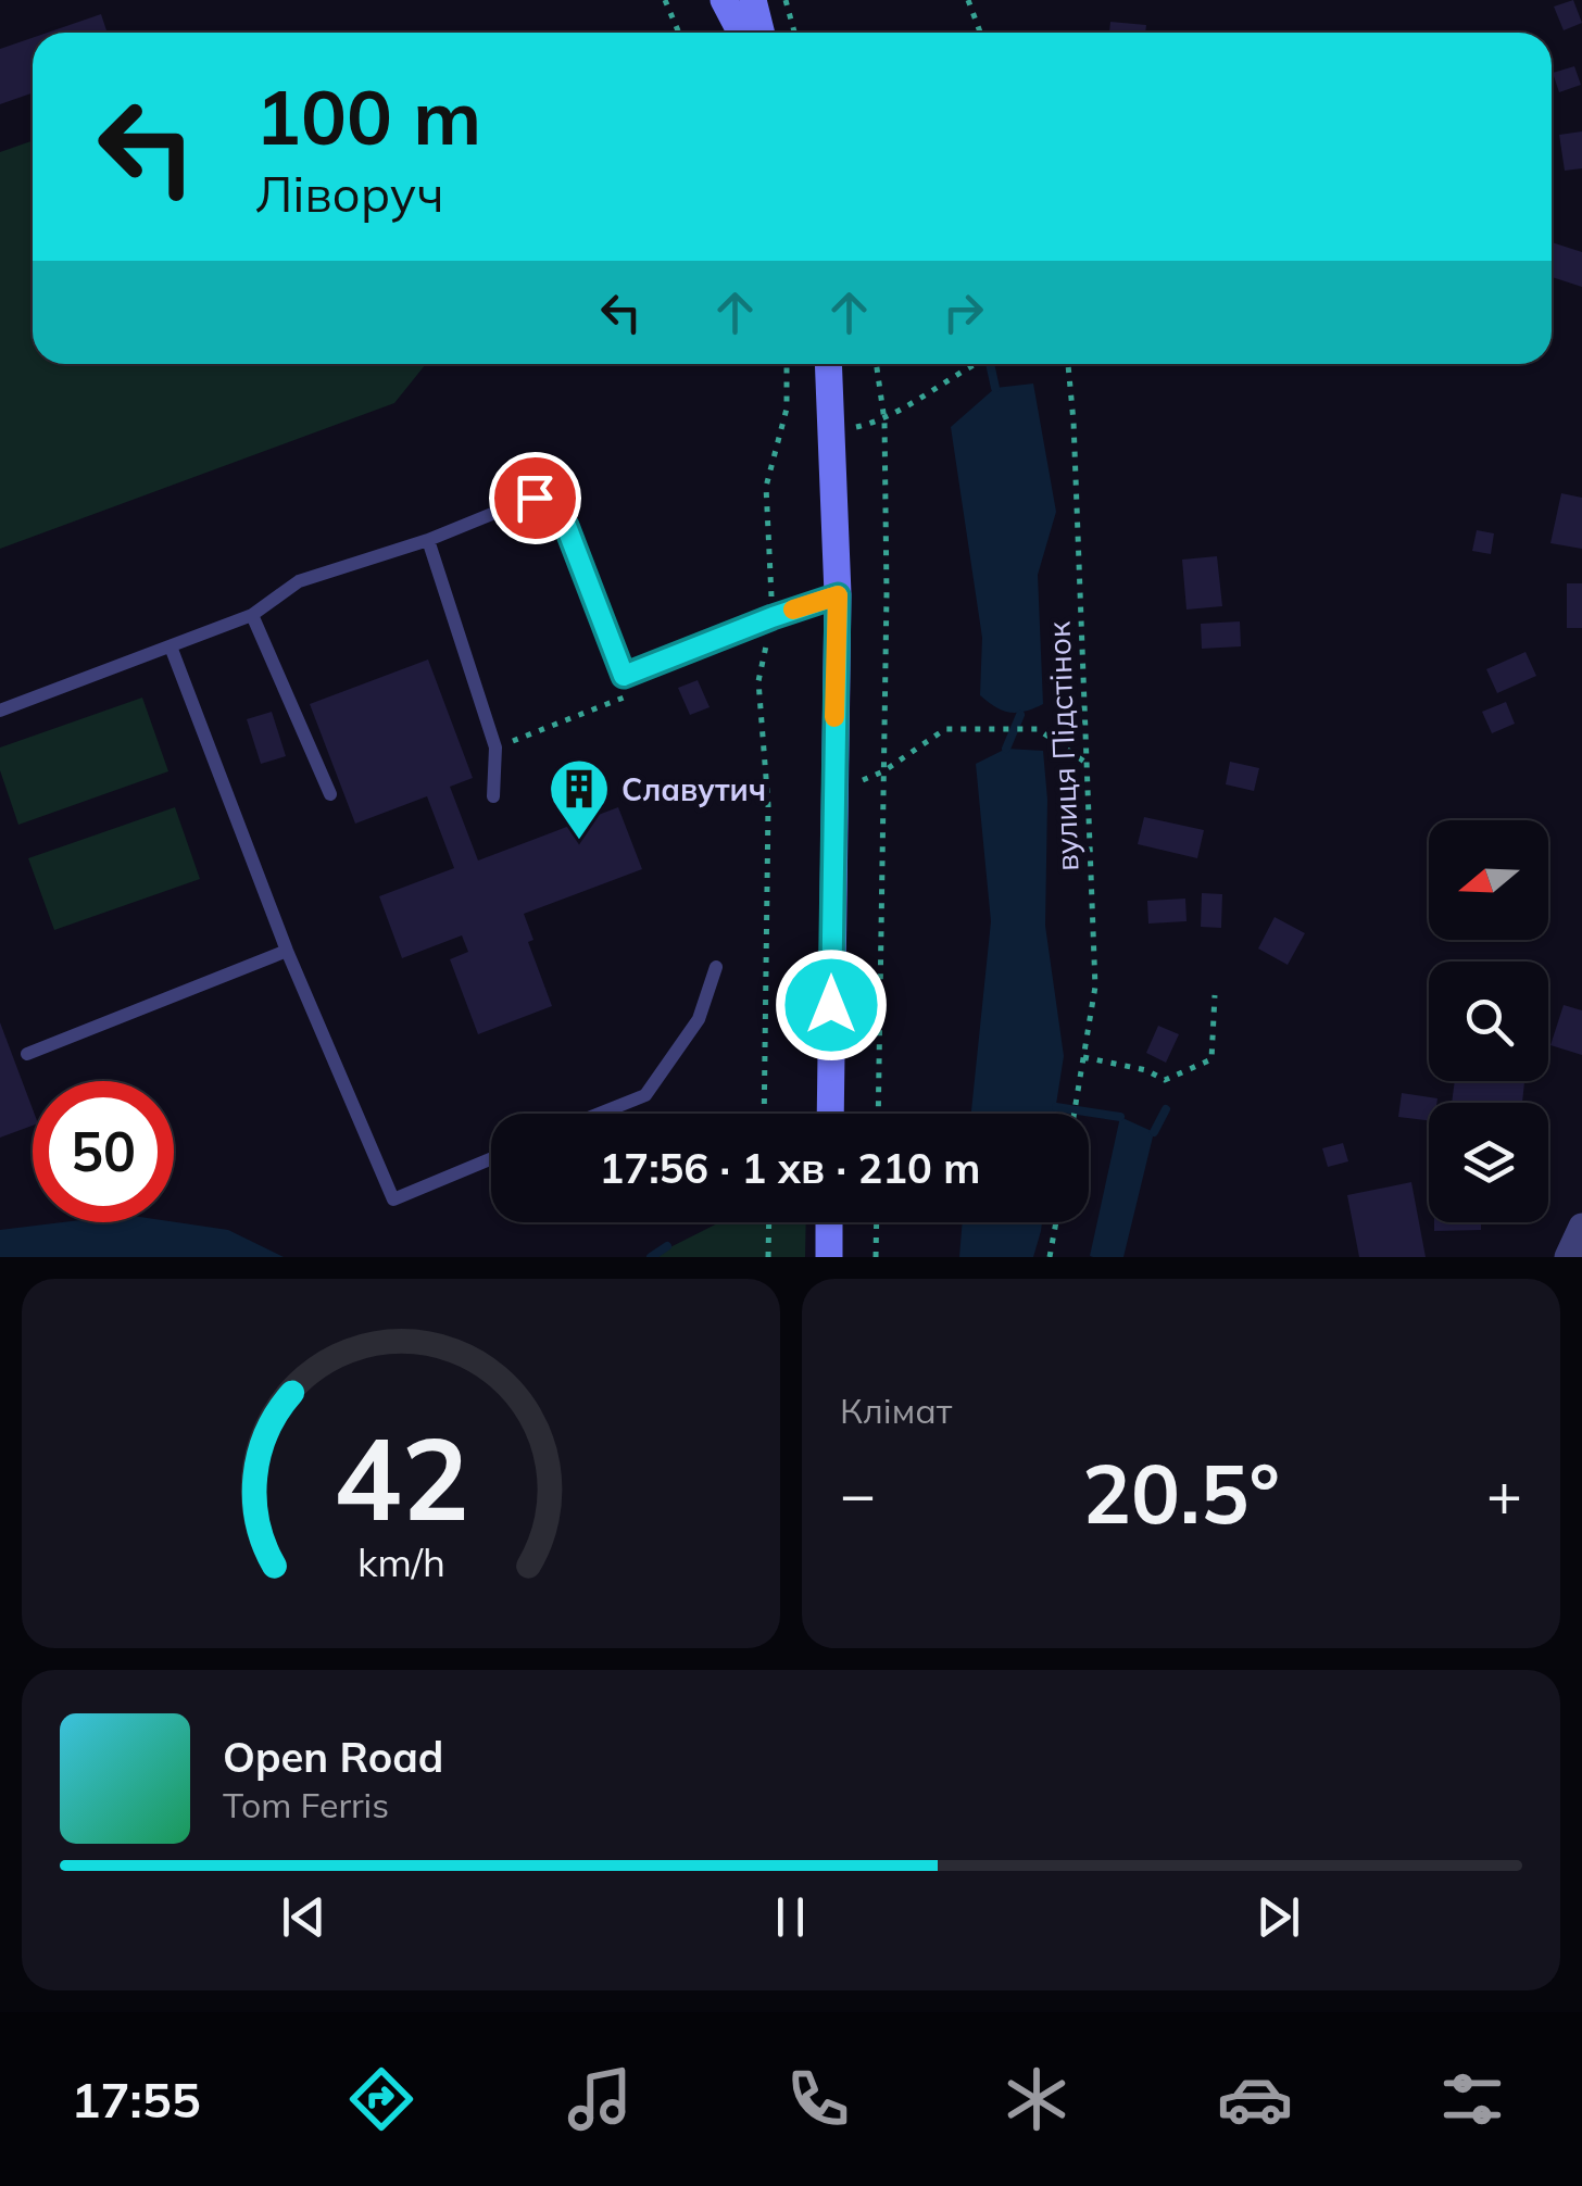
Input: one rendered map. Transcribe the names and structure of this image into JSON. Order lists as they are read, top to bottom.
{
  "streets": {
    "path": ["вулиця Підстінок"]
  },
  "places": {
    "building": ["Славутич"]
  },
  "north": "left",
  "page": {
    "turn": ["100 m", "Ліворуч"],
    "limit": "50",
    "trip": "17:56 · 1 хв · 210 m",
    "tile": "Клімат",
    "heat": ["−", "20.5°", "+"],
    "song": ["Open Road", "Tom Ferris"],
    "tabs": "17:55",
    "gauge": ["42", "km/h"]
  }
}
